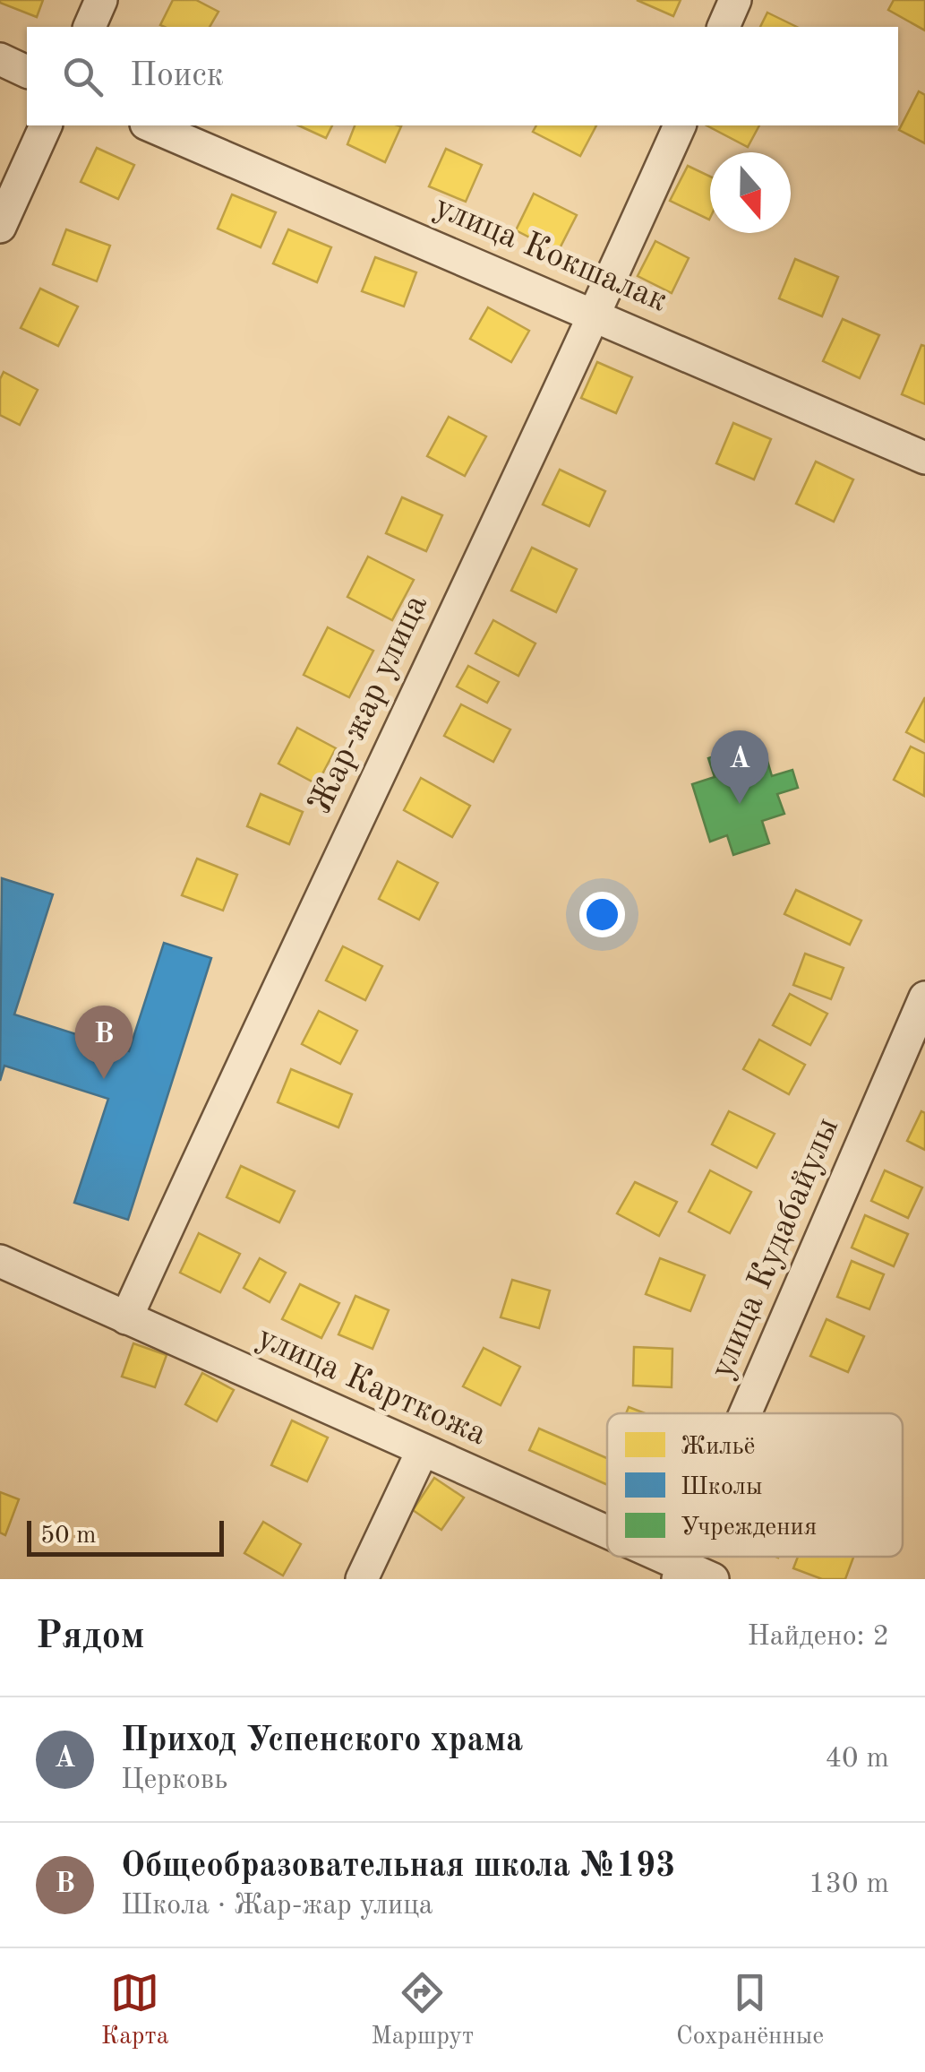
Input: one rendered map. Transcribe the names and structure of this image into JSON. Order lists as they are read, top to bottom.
{
  "streets": {
    "street": [
      "улица Кокшалак",
      "Жар-жар улица",
      "улица Кудабайулы",
      "улица Карткожа"
    ]
  },
  "crossings": [
    ["улица Кокшалак", "Жар-жар улица"],
    ["Жар-жар улица", "улица Карткожа"]
  ],
  "legend": ["Жильё", "Школы", "Учреждения"],
  "scale_bar": "50 m",
  "north": "bottom",
  "page": {
    "search": "Поиск",
    "pins": ["A", "B"],
    "scale": "50 m",
    "heading": ["Рядом", "Найдено: 2"],
    "list": [
      {
        "mark": "A",
        "name": "Приход Успенского храма",
        "note": "Церковь",
        "value": "40 m"
      },
      {
        "mark": "B",
        "name": "Общеобразовательная школа №193",
        "note": "Школа · Жар-жар улица",
        "value": "130 m"
      }
    ],
    "nav": ["Карта", "Маршрут", "Сохранённые"]
  }
}
